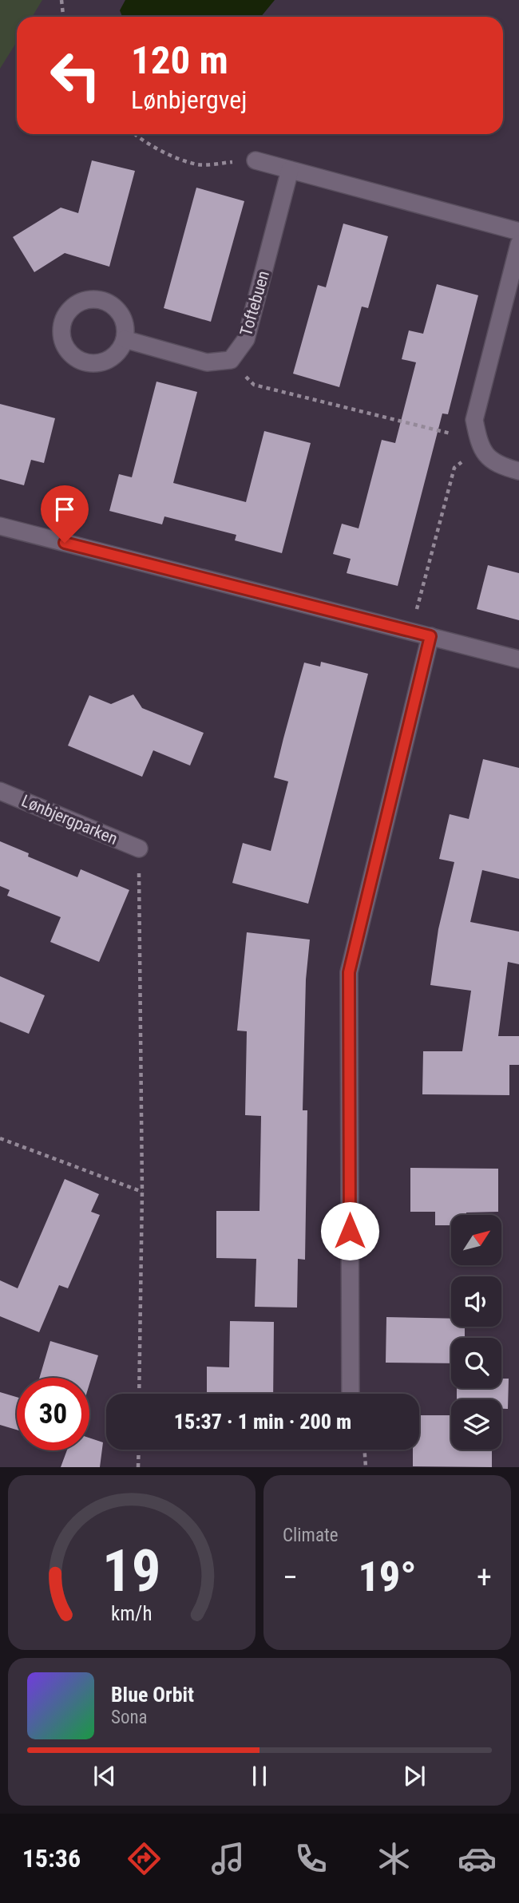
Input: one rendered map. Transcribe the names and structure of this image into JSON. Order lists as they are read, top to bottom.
{
  "streets": {
    "street": ["Toftebuen", "Lønbjergparken"]
  },
  "north": "top right",
  "page": {
    "turn": ["120 m", "Lønbjergvej"],
    "limit": "30",
    "trip": "15:37 · 1 min · 200 m",
    "tile": "Climate",
    "heat": ["−", "19°", "+"],
    "song": ["Blue Orbit", "Sona"],
    "tabs": "15:36",
    "gauge": ["19", "km/h"]
  }
}
